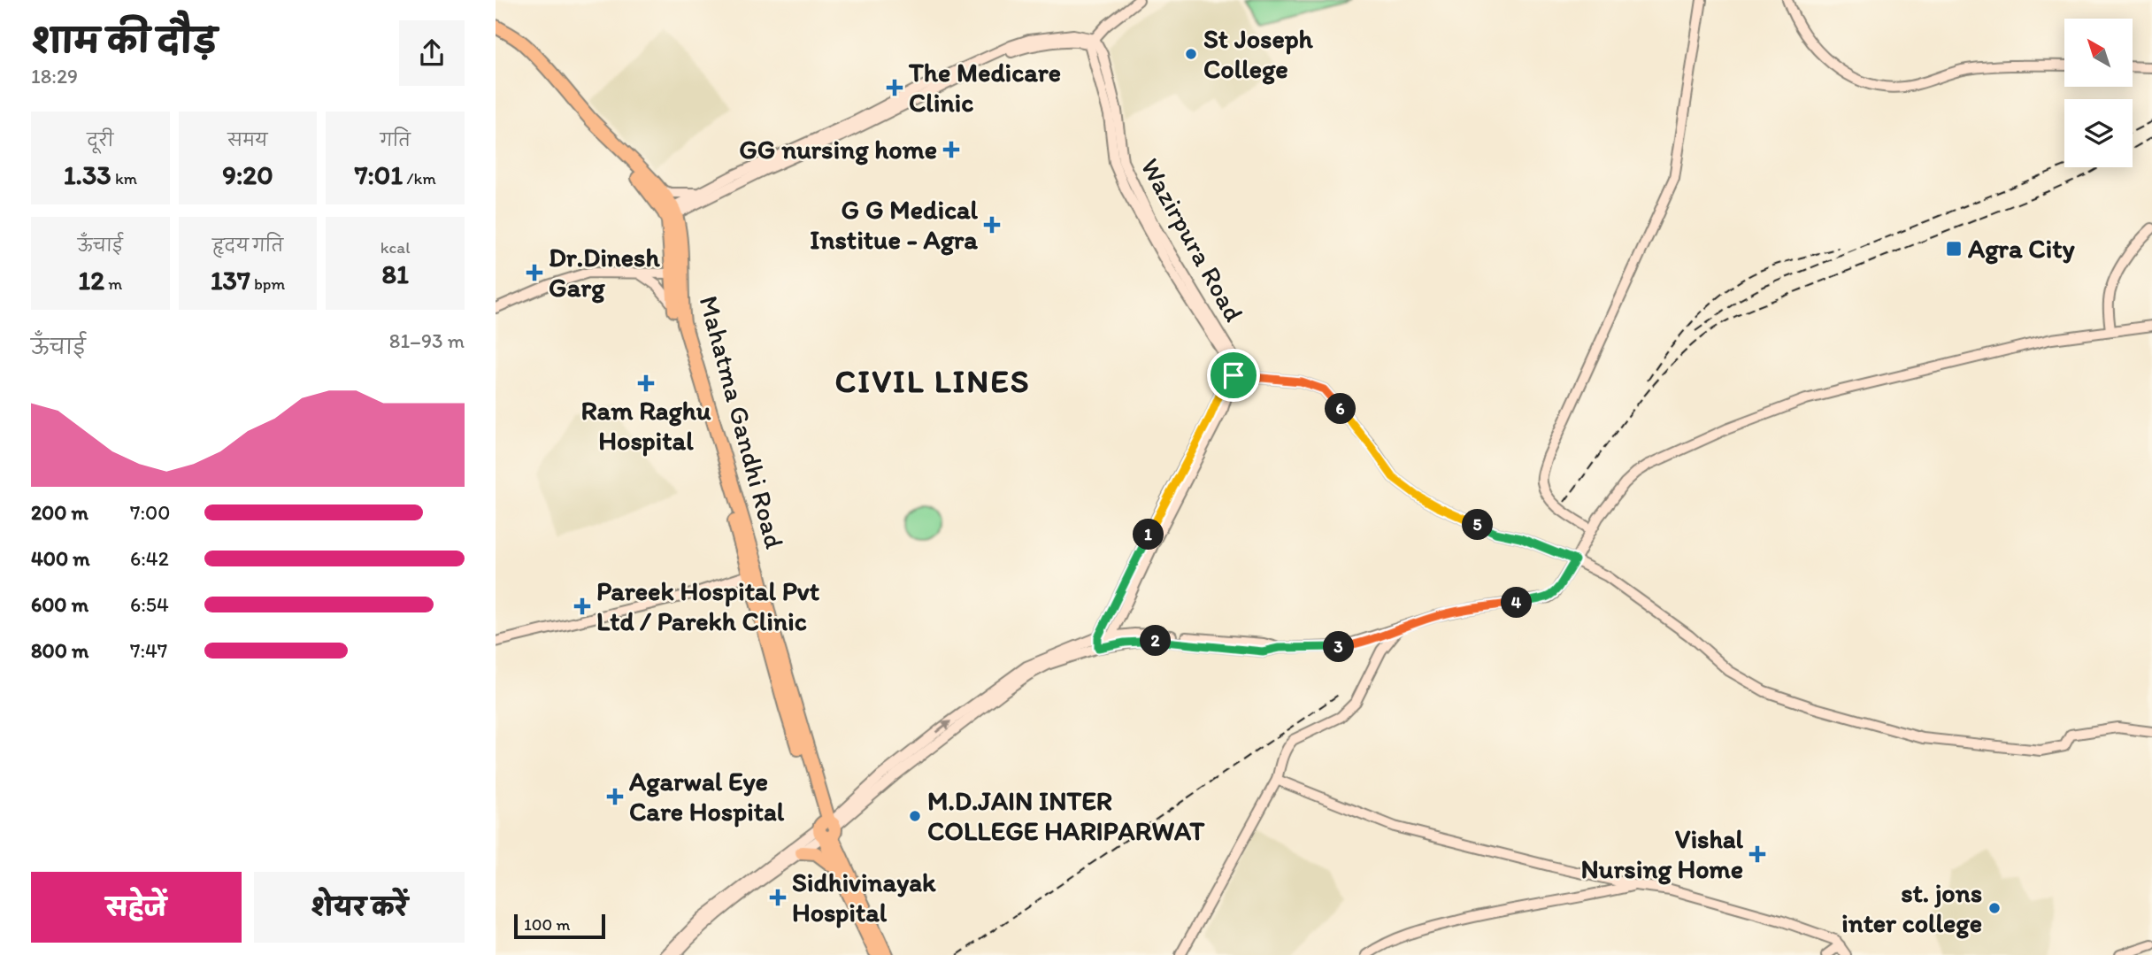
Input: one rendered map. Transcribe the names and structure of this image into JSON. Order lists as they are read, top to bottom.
{
  "streets": {
    "highway": ["Mahatma Gandhi Road"],
    "street": ["Wazirpura Road"]
  },
  "districts": ["CIVIL LINES"],
  "places": {
    "other": ["St Joseph College", "M.D.JAIN INTER COLLEGE HARIPARWAT", "st. jons inter college"],
    "health": [
      "The Medicare Clinic",
      "GG nursing home",
      "G G Medical Institue - Agra",
      "Dr.Dinesh Garg",
      "Ram Raghu Hospital",
      "Pareek Hospital Pvt Ltd / Parekh Clinic",
      "Agarwal Eye Care Hospital",
      "Vishal Nursing Home",
      "Sidhivinayak Hospital"
    ],
    "transit": ["Agra City"]
  },
  "scale_bar": "100 m",
  "north": "top left",
  "page": {
    "heading": ["शाम की दौड़", "18:29"],
    "stats": [
      ["दूरी", "1.33 km"],
      ["समय", "9:20"],
      ["गति", "7:01 /km"],
      ["ऊँचाई", "12 m"],
      ["हृदय गति", "137 bpm"],
      ["kcal", "81"]
    ],
    "chart": ["ऊँचाई", "81–93 m"],
    "pins": [
      "6",
      "5",
      "1",
      "4",
      "2",
      "3"
    ],
    "list": [
      {
        "name": "200 m",
        "note": "7:00"
      },
      {
        "name": "400 m",
        "note": "6:42"
      },
      {
        "name": "600 m",
        "note": "6:54"
      },
      {
        "name": "800 m",
        "note": "7:47"
      }
    ],
    "buttons": ["सहेजें", "शेयर करें"],
    "scale": "100 m"
  }
}
